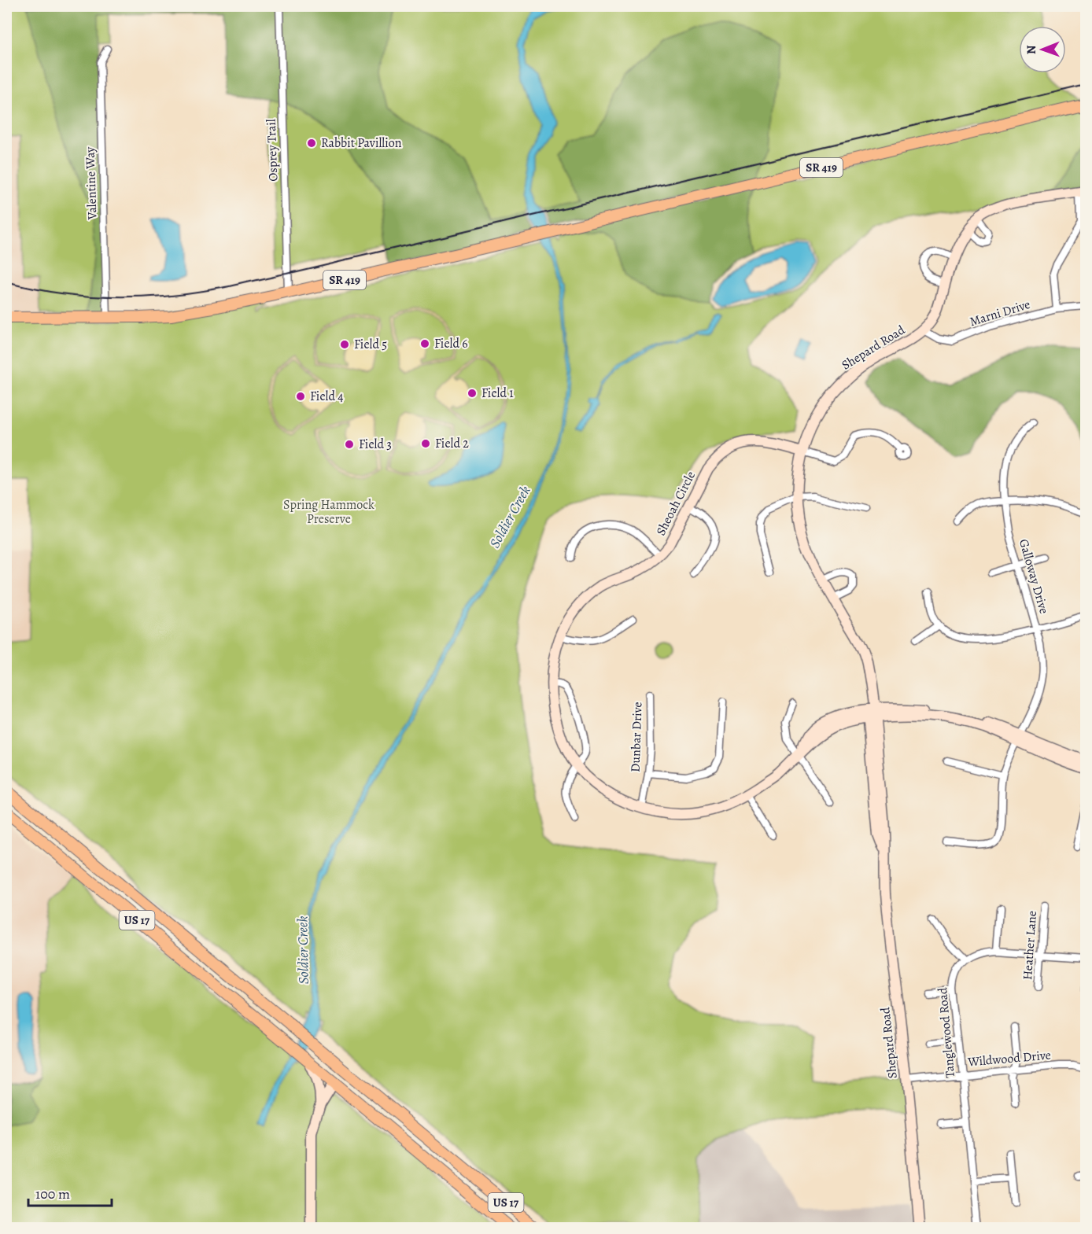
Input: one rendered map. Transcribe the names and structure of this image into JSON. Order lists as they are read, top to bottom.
{
  "streets": {
    "main road": ["SR 419", "US 17"],
    "street": [
      "Osprey Trail",
      "Valentine Way",
      "Marni Drive",
      "Shepard Road",
      "Sheoah Circle",
      "Galloway Drive",
      "Dunbar Drive",
      "Heather Lane",
      "Tanglewood Road",
      "Wildwood Drive"
    ]
  },
  "crossings": [
    ["Osprey Trail", "SR 419"],
    ["SR 419", "Valentine Way"],
    ["Marni Drive", "Shepard Road"],
    ["Shepard Road", "Sheoah Circle"],
    ["Shepard Road", "Wildwood Drive"],
    ["Sheoah Circle", "Galloway Drive"],
    ["Sheoah Circle", "Dunbar Drive"],
    ["Tanglewood Road", "Wildwood Drive"]
  ],
  "water": ["Soldier Creek"],
  "parks": ["Spring Hammock Preserve"],
  "places": [
    "Rabbit Pavillion",
    "Field 6",
    "Field 5",
    "Field 1",
    "Field 4",
    "Field 2",
    "Field 3"
  ],
  "scale_bar": "100 m",
  "north": "left"
}
